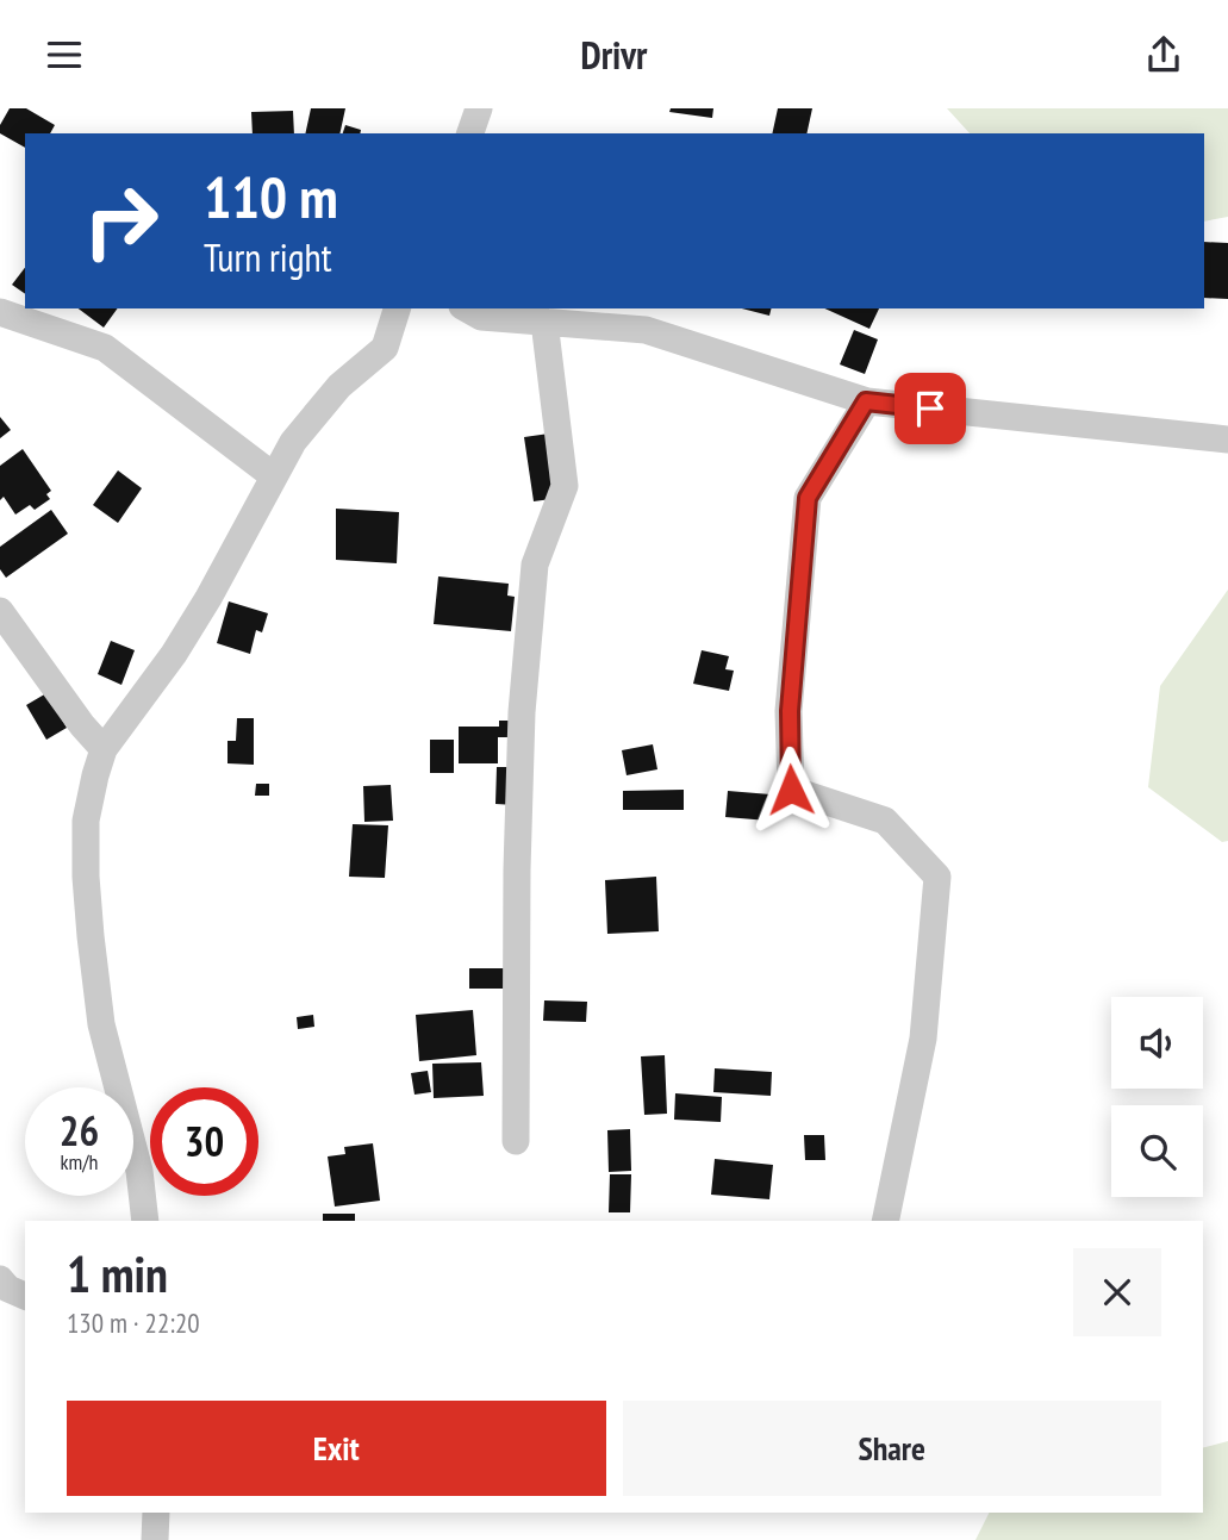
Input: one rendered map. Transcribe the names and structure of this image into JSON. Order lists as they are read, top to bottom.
{
  "page": {
    "header": "Drivr",
    "turn": ["110 m", "Turn right"],
    "speed": "26 km/h",
    "limit": "30",
    "heading": ["1 min", "130 m · 22:20"],
    "buttons": ["Exit", "Share"]
  }
}
